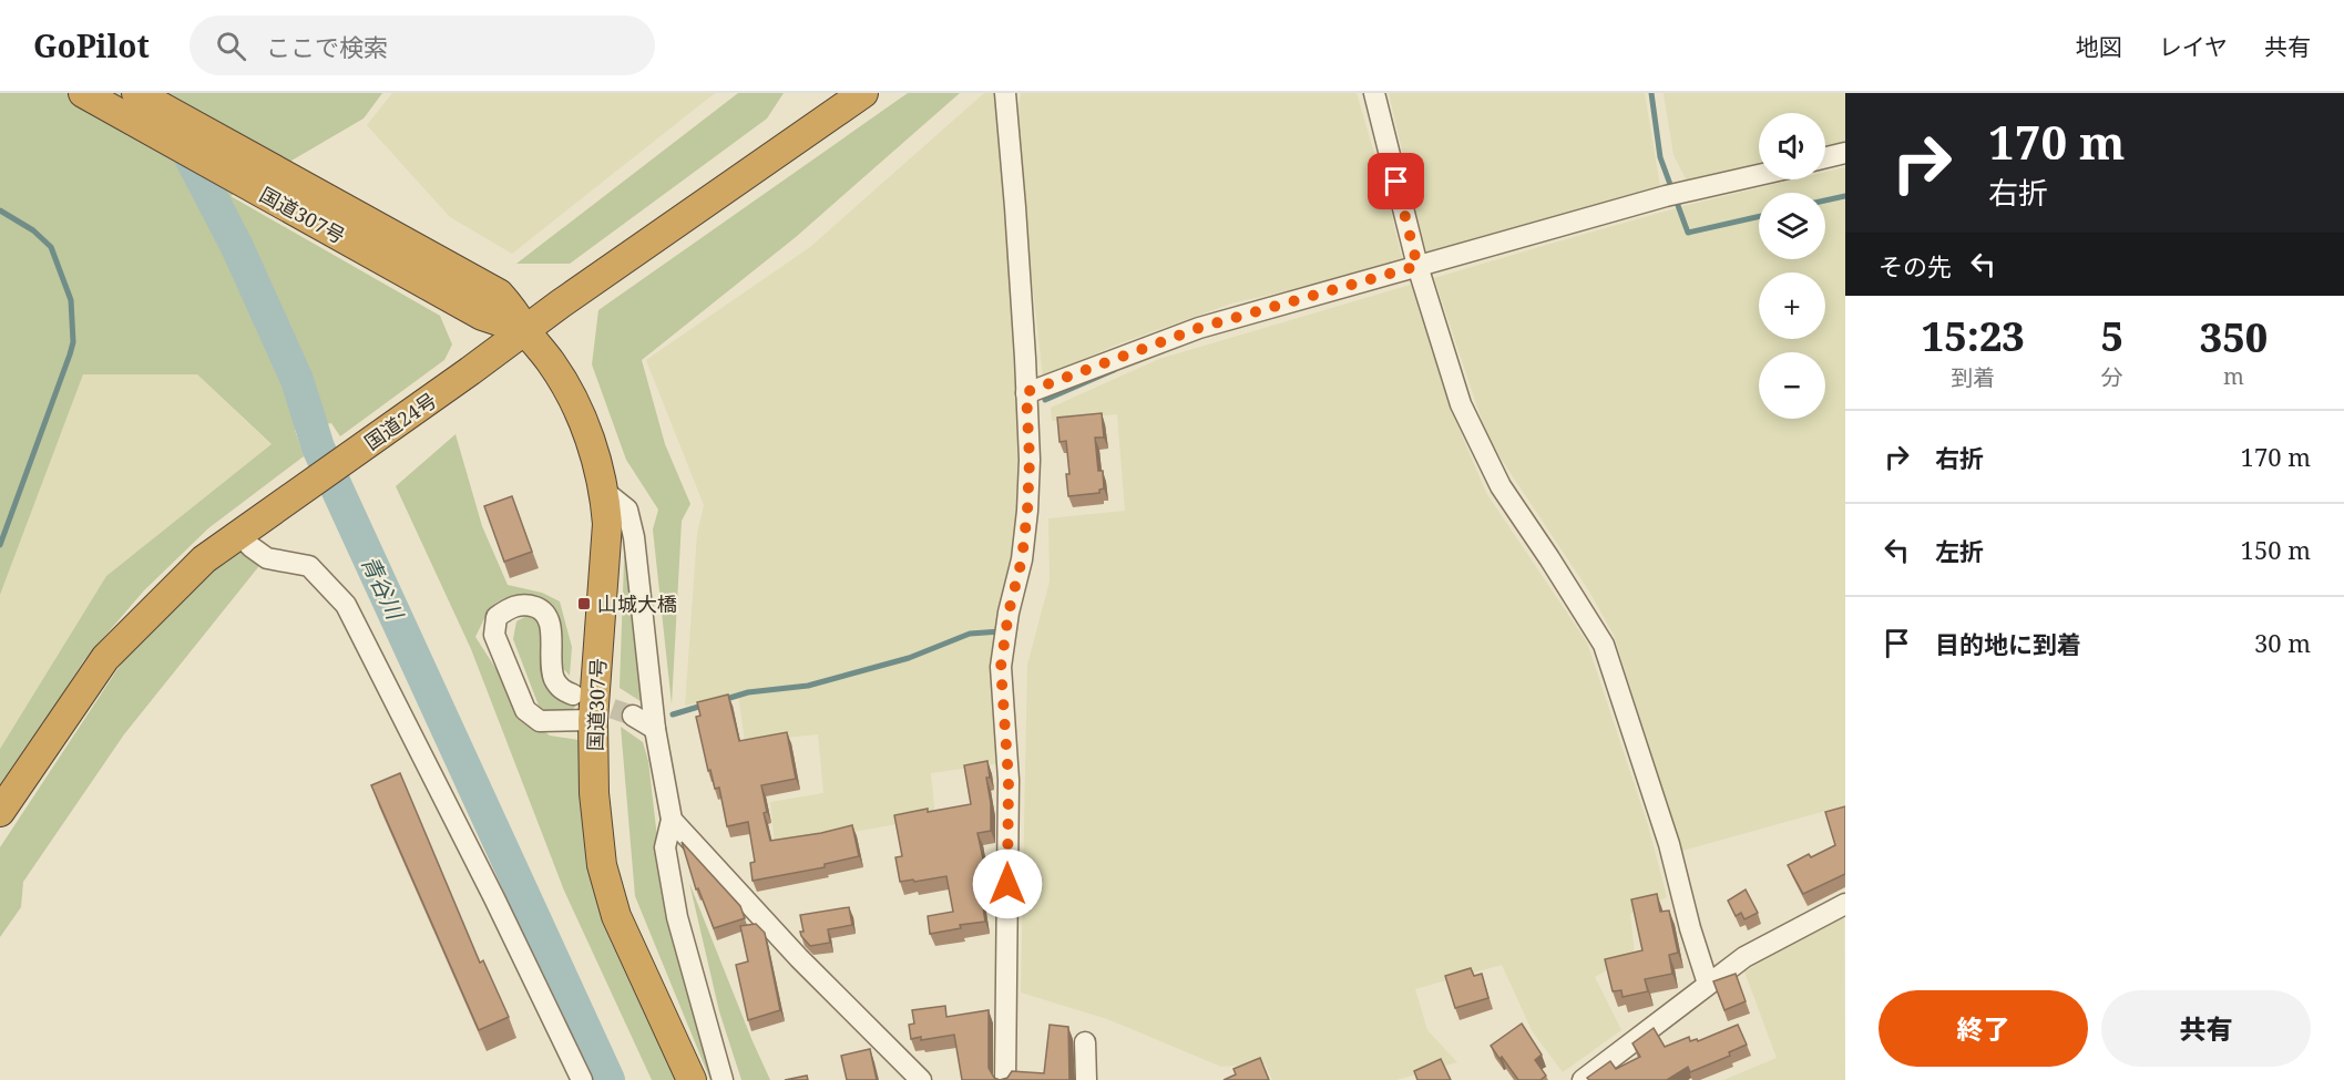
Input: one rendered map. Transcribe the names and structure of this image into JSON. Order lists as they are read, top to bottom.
{
  "streets": {
    "highway": ["国道307号", "国道24号"]
  },
  "crossings": [
    ["国道307号", "国道24号"]
  ],
  "water": ["青谷川"],
  "places": {
    "transit": ["山城大橋"]
  },
  "page": {
    "header": "GoPilot",
    "search": "ここで検索",
    "nav": ["地図", "レイヤ", "共有"],
    "turn": ["170 m", "右折"],
    "map_buttons": ["+", "−"],
    "then": "その先",
    "eta": [
      "15:23",
      "到着",
      "5",
      "分",
      "350",
      "m"
    ],
    "list": [
      {
        "name": "右折",
        "value": "170 m"
      },
      {
        "name": "左折",
        "value": "150 m"
      },
      {
        "name": "目的地に到着",
        "value": "30 m"
      }
    ],
    "buttons": ["終了", "共有"]
  }
}
